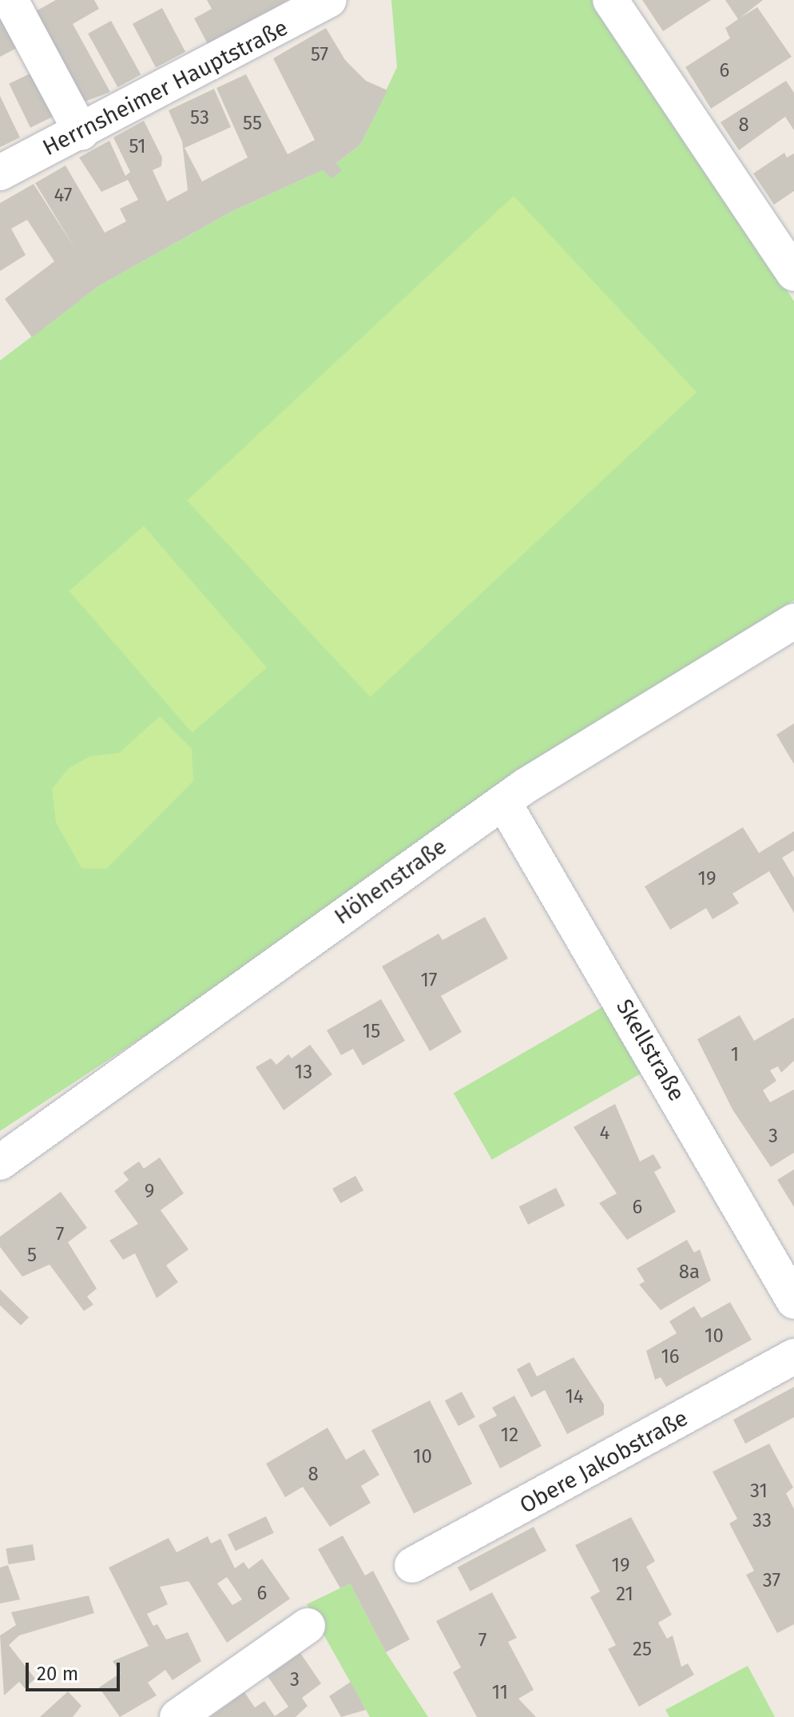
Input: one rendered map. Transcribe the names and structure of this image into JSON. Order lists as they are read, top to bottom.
{
  "streets": {
    "street": [
      "Herrnsheimer Hauptstraße",
      "Höhenstraße",
      "Skellstraße",
      "Obere Jakobstraße"
    ]
  },
  "crossings": [
    ["Höhenstraße", "Skellstraße"]
  ],
  "house_numbers": [
    "57",
    "6",
    "53",
    "55",
    "8",
    "51",
    "47",
    "19",
    "17",
    "15",
    "1",
    "13",
    "4",
    "3",
    "9",
    "6",
    "7",
    "5",
    "8a",
    "10",
    "16",
    "14",
    "12",
    "10",
    "8",
    "31",
    "33",
    "19",
    "37",
    "6",
    "21",
    "7",
    "25",
    "3",
    "11"
  ],
  "scale_bar": "20 m"
}
